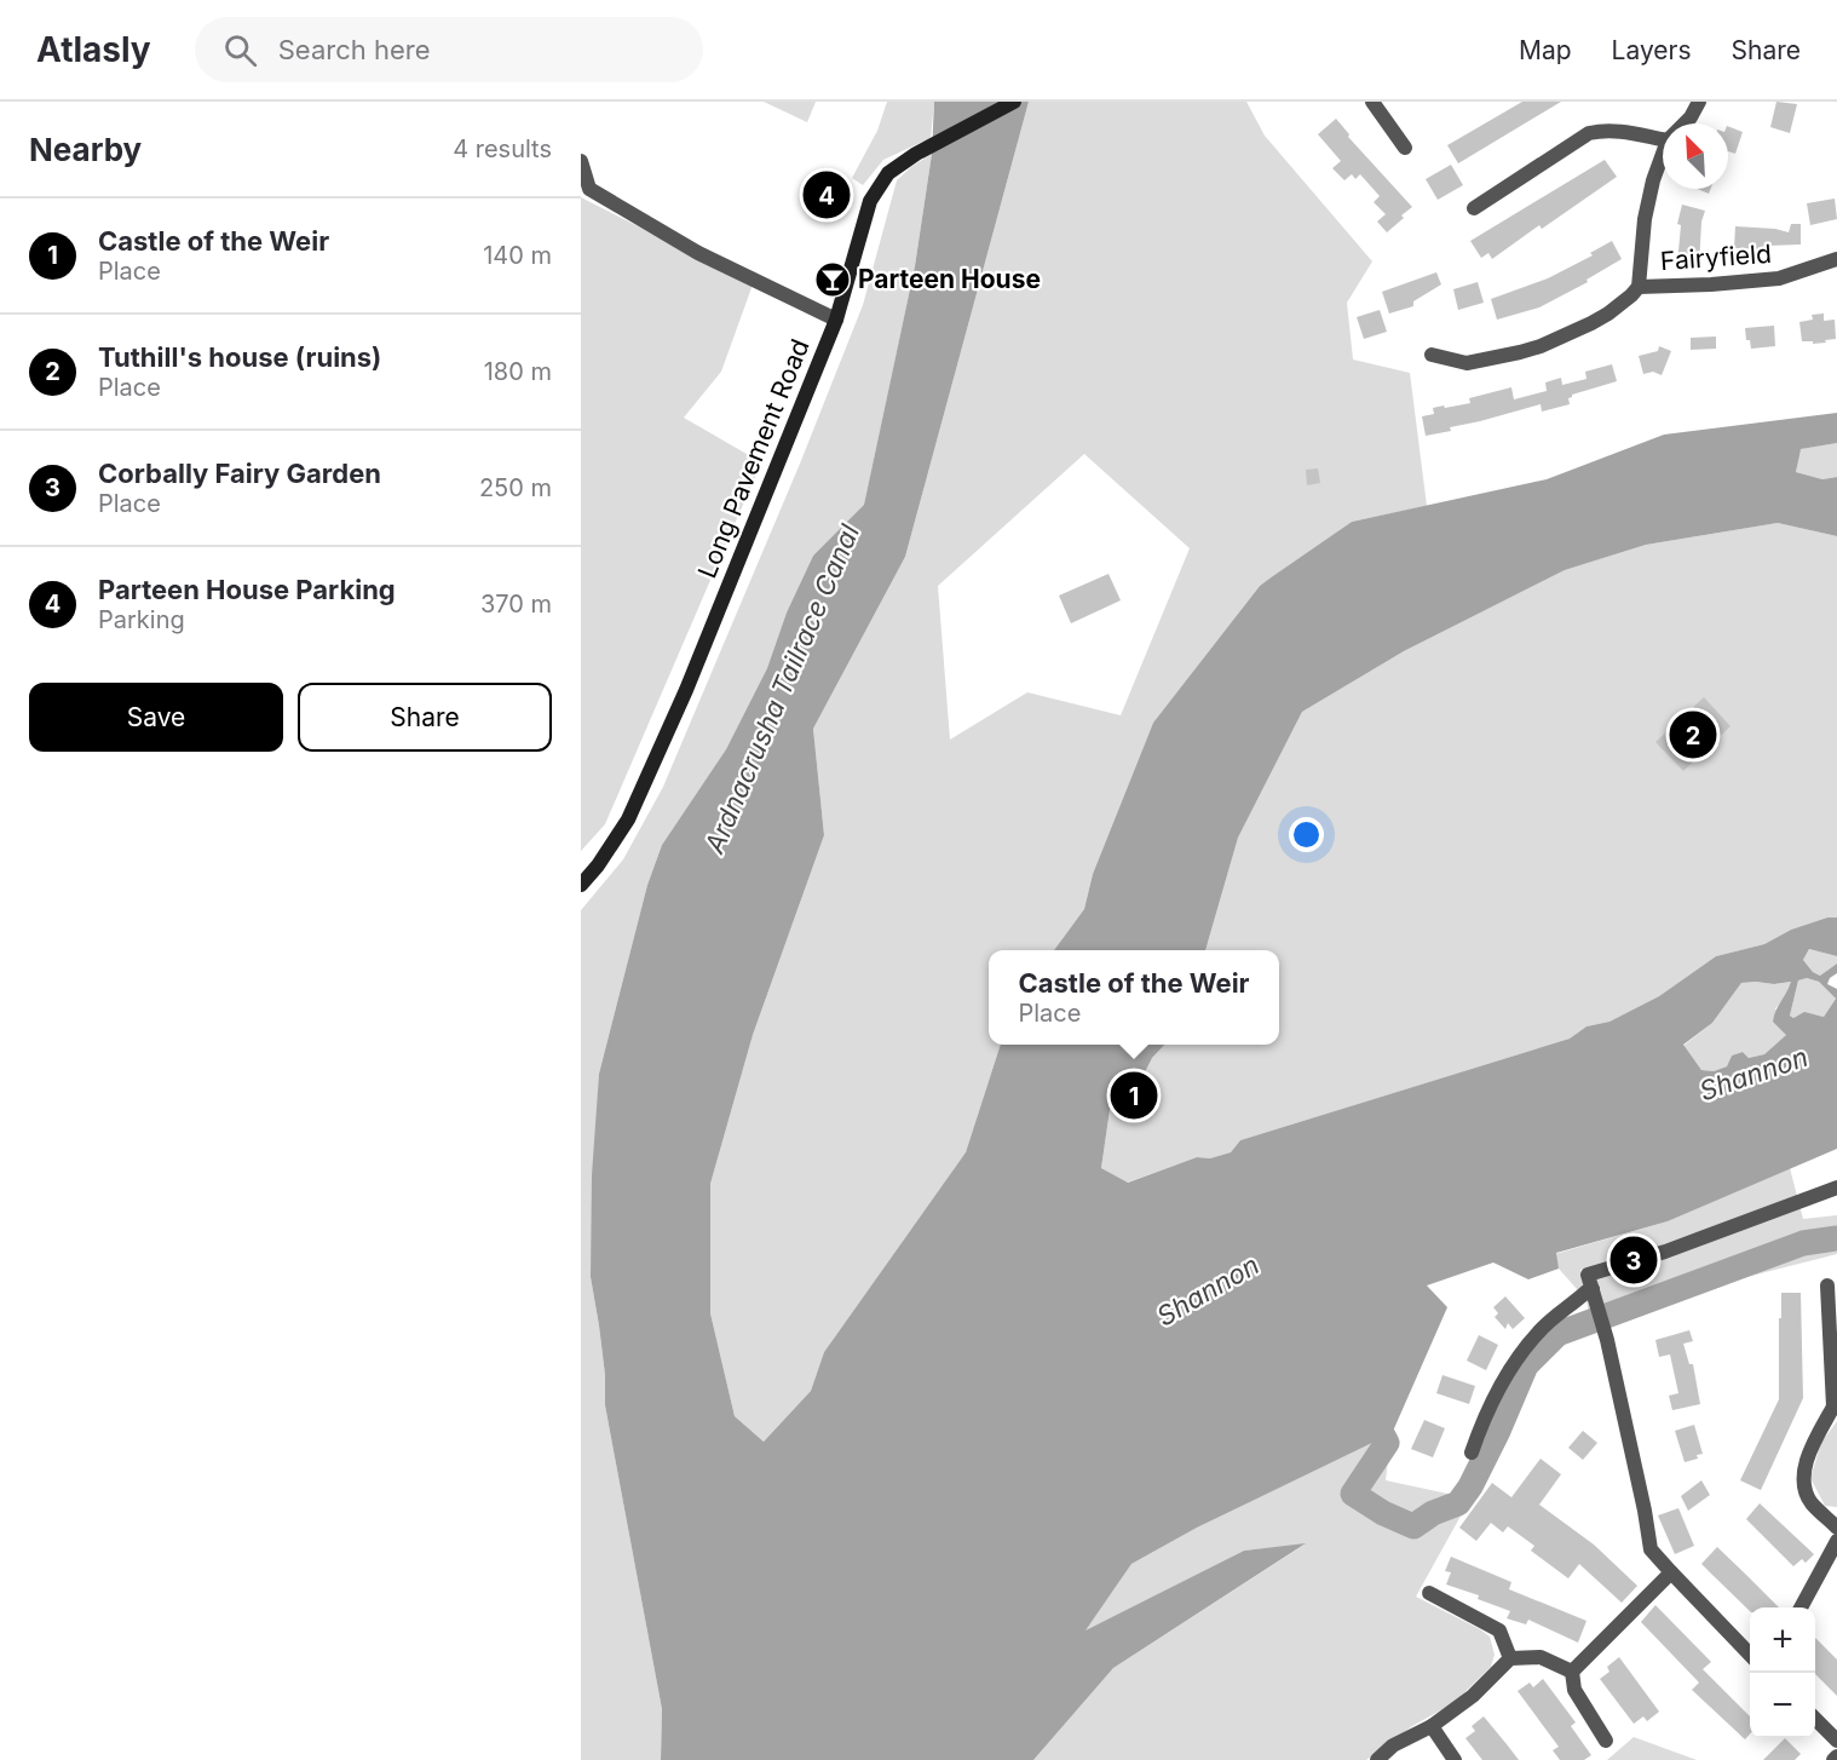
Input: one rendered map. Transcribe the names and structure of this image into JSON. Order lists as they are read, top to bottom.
{
  "streets": {
    "main road": ["Long Pavement Road"],
    "street": ["Fairyfield"]
  },
  "water": ["Ardnacrusha Tailrace Canal", "Shannon"],
  "places": {
    "bar": ["Parteen House"]
  },
  "north": "top left",
  "page": {
    "header": "Atlasly",
    "search": "Search here",
    "nav": ["Map", "Layers", "Share"],
    "heading": ["Nearby", "4 results"],
    "pins": [
      "4",
      "2",
      "1",
      "3"
    ],
    "list": [
      {
        "mark": "1",
        "name": "Castle of the Weir",
        "note": "Place",
        "value": "140 m"
      },
      {
        "mark": "2",
        "name": "Tuthill's house (ruins)",
        "note": "Place",
        "value": "180 m"
      },
      {
        "mark": "3",
        "name": "Corbally Fairy Garden",
        "note": "Place",
        "value": "250 m"
      },
      {
        "mark": "4",
        "name": "Parteen House Parking",
        "note": "Parking",
        "value": "370 m"
      }
    ],
    "buttons": ["Save", "Share"],
    "popup": ["Castle of the Weir", "Place"],
    "map_buttons": ["+", "−"]
  }
}
